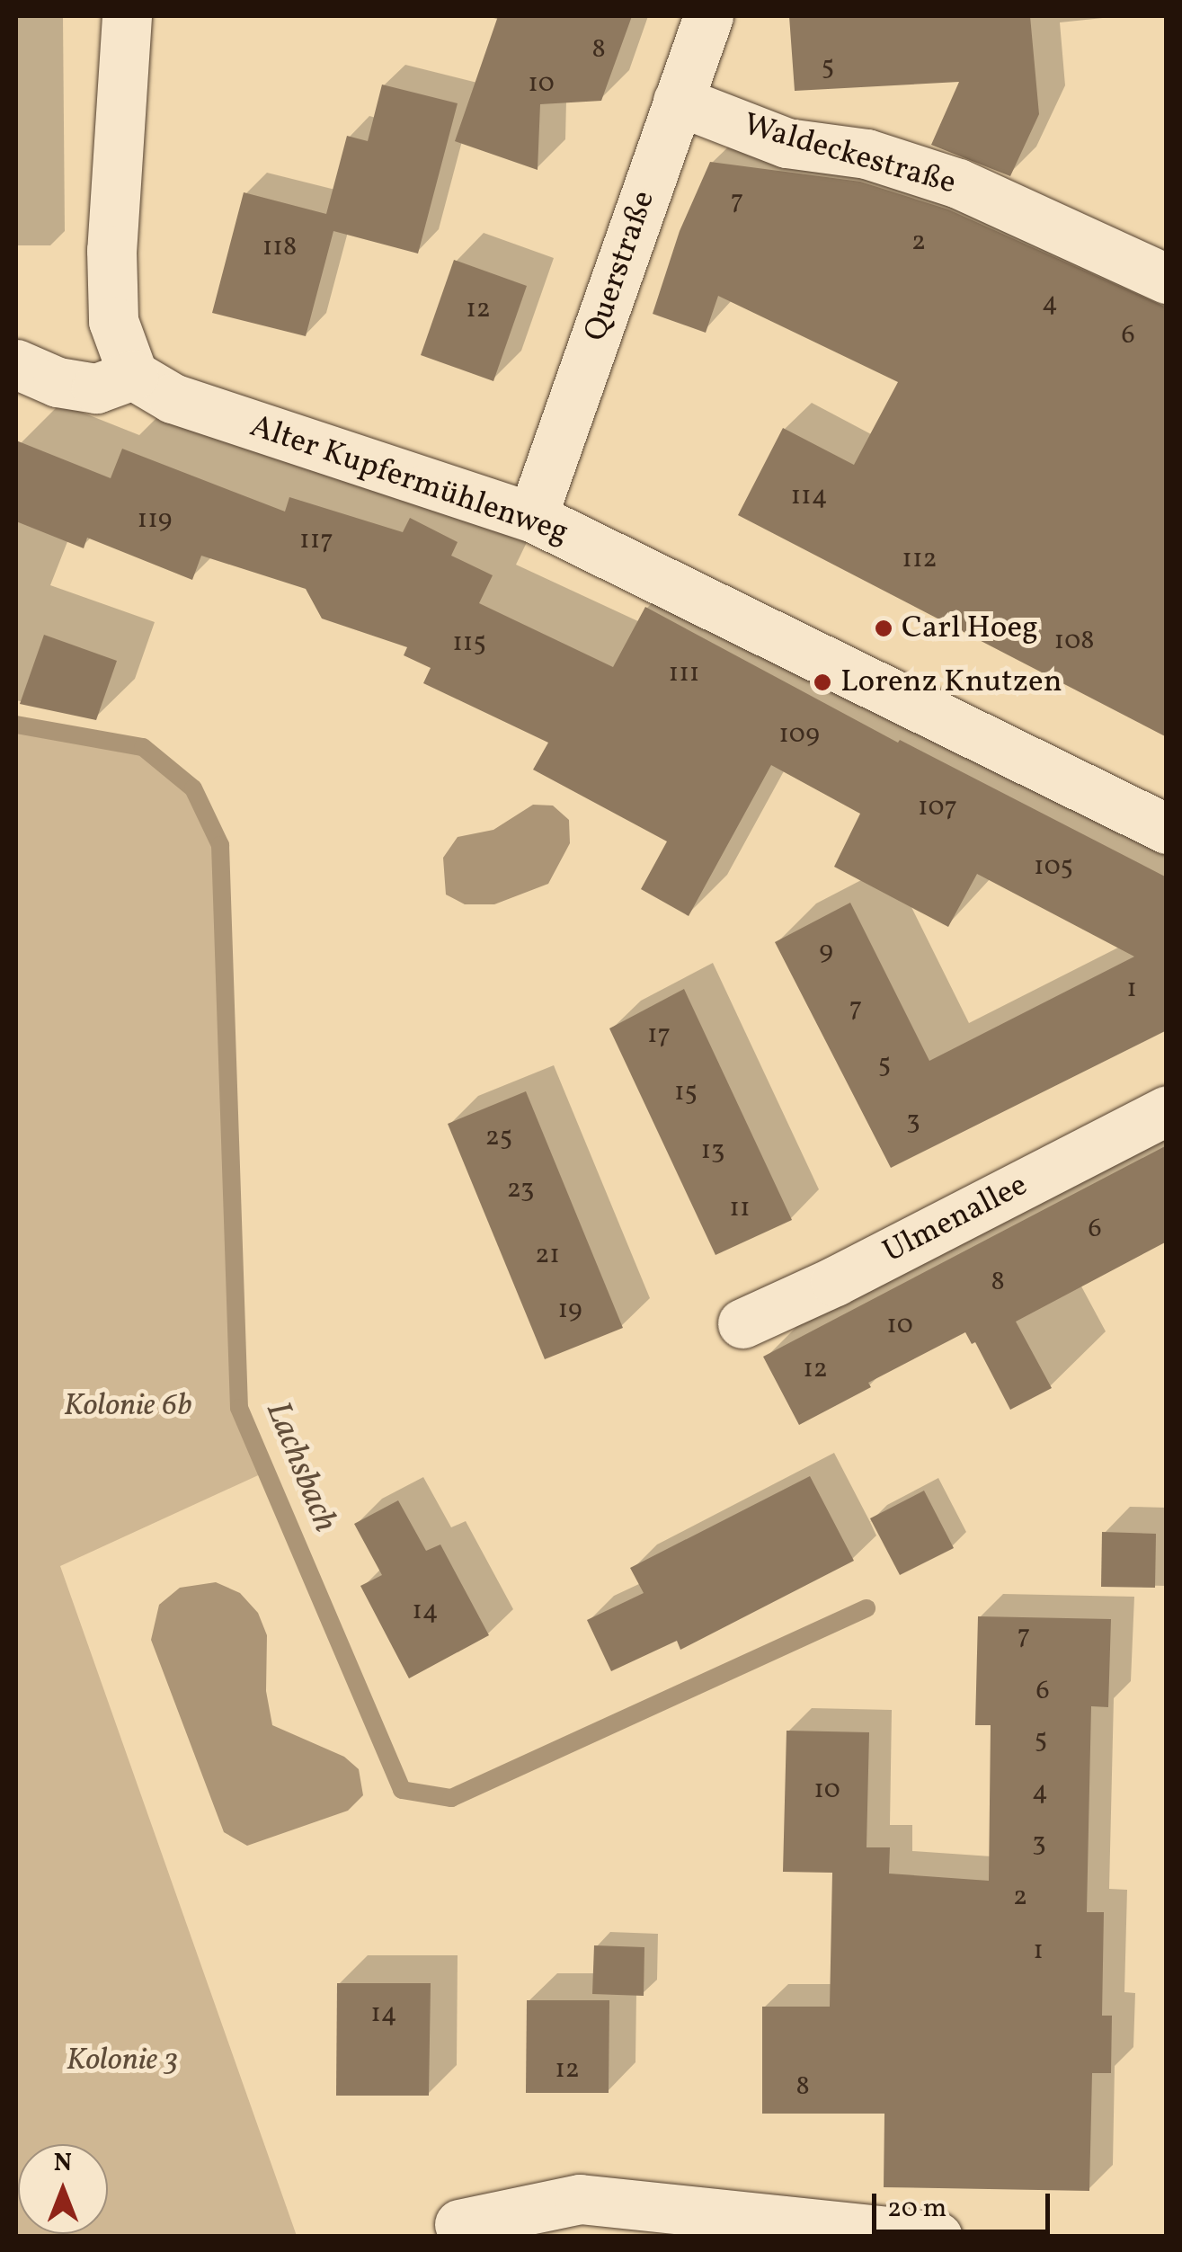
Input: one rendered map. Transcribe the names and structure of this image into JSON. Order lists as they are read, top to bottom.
{
  "streets": {
    "street": [
      "Waldeckestraße",
      "Querstraße",
      "Alter Kupfermühlenweg",
      "Ulmenallee"
    ]
  },
  "crossings": [
    ["Waldeckestraße", "Querstraße"],
    ["Querstraße", "Alter Kupfermühlenweg"]
  ],
  "water": ["Lachsbach"],
  "parks": ["Kolonie 6b", "Kolonie 3"],
  "places": ["Carl Hoeg", "Lorenz Knutzen"],
  "house_numbers": [
    "8",
    "5",
    "10",
    "7",
    "2",
    "118",
    "4",
    "12",
    "6",
    "114",
    "119",
    "117",
    "112",
    "108",
    "115",
    "111",
    "109",
    "107",
    "105",
    "9",
    "1",
    "7",
    "17",
    "5",
    "15",
    "3",
    "25",
    "13",
    "23",
    "11",
    "6",
    "21",
    "8",
    "19",
    "10",
    "12",
    "14",
    "7",
    "6",
    "5",
    "10",
    "4",
    "3",
    "2",
    "1",
    "14",
    "12",
    "8"
  ],
  "scale_bar": "20 m",
  "north": "top"
}
